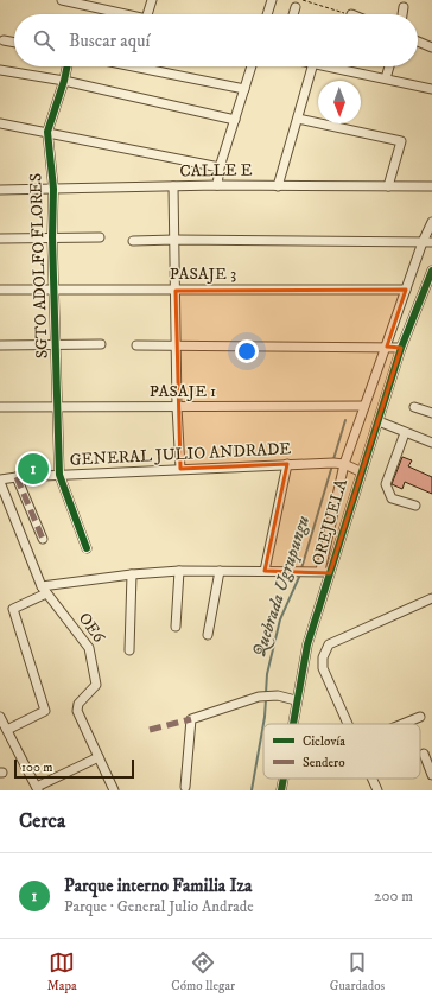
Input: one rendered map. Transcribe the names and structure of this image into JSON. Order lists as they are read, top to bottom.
{
  "streets": {
    "street": [
      "CALLE E",
      "SGTO ADOLFO FLORES",
      "PASAJE 3",
      "PASAJE 1",
      "GENERAL JULIO ANDRADE",
      "OREJUELA",
      "OE6"
    ]
  },
  "crossings": [
    ["CALLE E", "SGTO ADOLFO FLORES"],
    ["SGTO ADOLFO FLORES", "PASAJE 3"],
    ["SGTO ADOLFO FLORES", "PASAJE 1"],
    ["SGTO ADOLFO FLORES", "GENERAL JULIO ANDRADE"],
    ["GENERAL JULIO ANDRADE", "OREJUELA"],
    ["GENERAL JULIO ANDRADE", "OE6"]
  ],
  "water": ["Quebrada Ugrupungu"],
  "legend": ["Ciclovía", "Sendero"],
  "scale_bar": "100 m",
  "north": "bottom",
  "page": {
    "search": "Buscar aquí",
    "pins": "1",
    "scale": "100 m",
    "heading": "Cerca",
    "list": [
      {
        "mark": "1",
        "name": "Parque interno Familia Iza",
        "note": "Parque · General Julio Andrade",
        "value": "200 m"
      }
    ],
    "nav": ["Mapa", "Cómo llegar", "Guardados"]
  }
}
